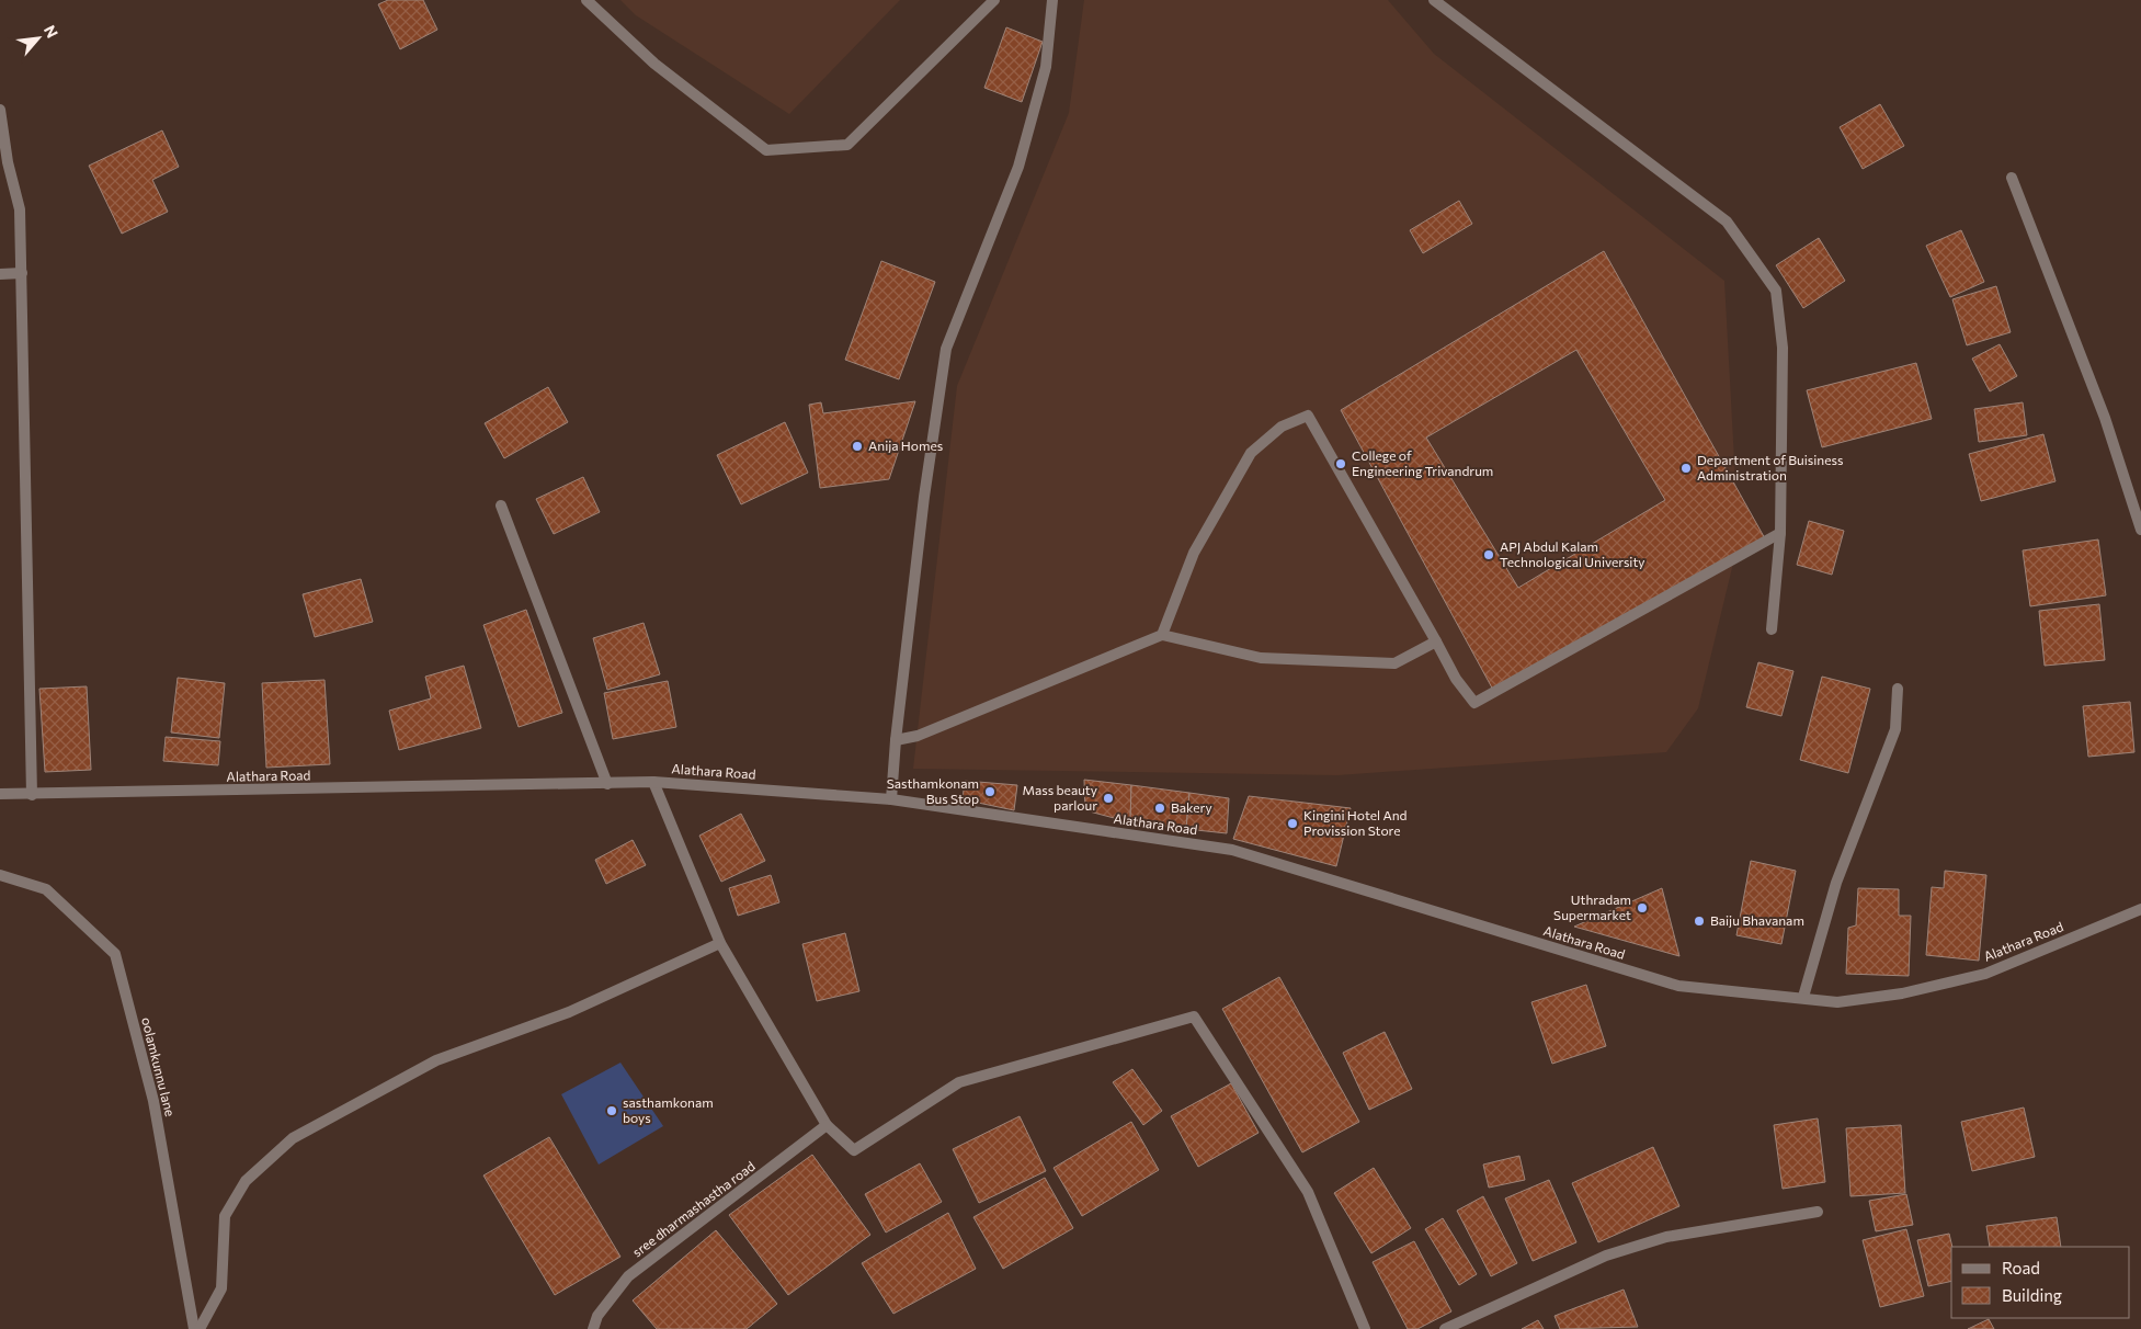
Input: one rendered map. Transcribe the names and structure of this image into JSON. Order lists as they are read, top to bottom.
{
  "streets": {
    "street": ["Alathara Road", "oolamkunnu lane", "sree dharmashastha road"]
  },
  "places": [
    "Anija Homes",
    "College of Engineering Trivandrum",
    "Department of Buisiness Administration",
    "APJ Abdul Kalam Technological University",
    "Sasthamkonam Bus Stop",
    "Mass beauty parlour",
    "Bakery",
    "Kingini Hotel And Provission Store",
    "Uthradam Supermarket",
    "Baiju Bhavanam",
    "sasthamkonam boys"
  ],
  "legend": ["Road", "Building"],
  "north": "top right"
}
